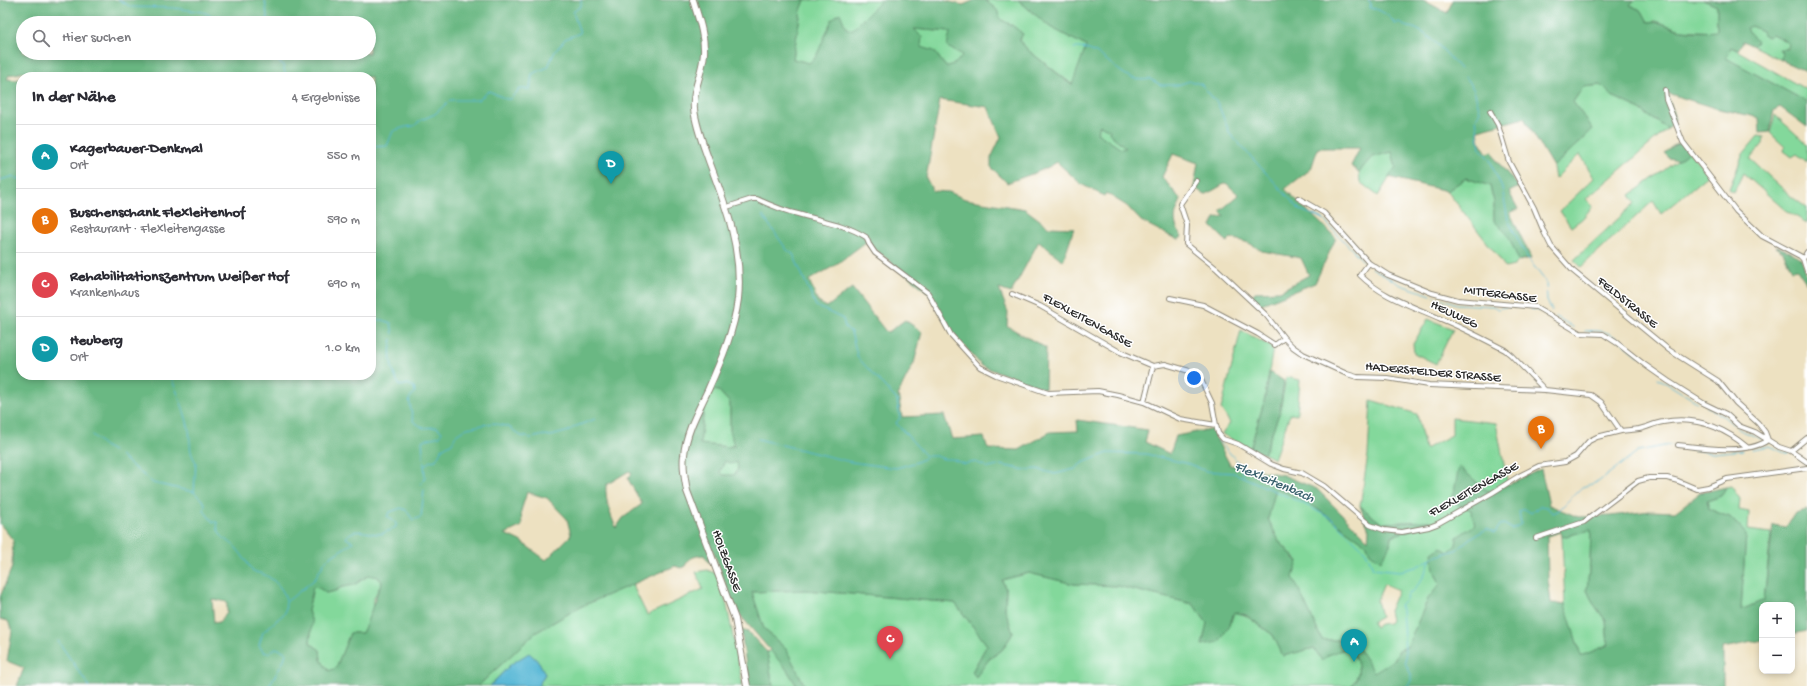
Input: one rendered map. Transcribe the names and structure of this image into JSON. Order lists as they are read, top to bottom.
{
  "streets": {
    "street": [
      "MITTERGASSE",
      "FELDSTRASSE",
      "HEUWEG",
      "FLEXLEITENGASSE",
      "HADERSFELDER STRASSE",
      "HOLZGASSE"
    ]
  },
  "crossings": [
    ["MITTERGASSE", "FELDSTRASSE"],
    ["MITTERGASSE", "HEUWEG"],
    ["HEUWEG", "HADERSFELDER STRASSE"],
    ["FLEXLEITENGASSE", "HADERSFELDER STRASSE"]
  ],
  "water": ["Flexleitenbach"],
  "page": {
    "search": "Hier suchen",
    "heading": ["In der Nähe", "4 Ergebnisse"],
    "list": [
      {
        "mark": "A",
        "name": "Kagerbauer-Denkmal",
        "note": "Ort",
        "value": "550 m"
      },
      {
        "mark": "B",
        "name": "Buschenschank Flexleitenhof",
        "note": "Restaurant · Flexleitengasse",
        "value": "590 m"
      },
      {
        "mark": "C",
        "name": "Rehabilitationszentrum Weißer Hof",
        "note": "Krankenhaus",
        "value": "690 m"
      },
      {
        "mark": "D",
        "name": "Heuberg",
        "note": "Ort",
        "value": "1.0 km"
      }
    ],
    "pins": [
      "D",
      "B",
      "C",
      "A"
    ],
    "map_buttons": ["+", "−"]
  }
}
